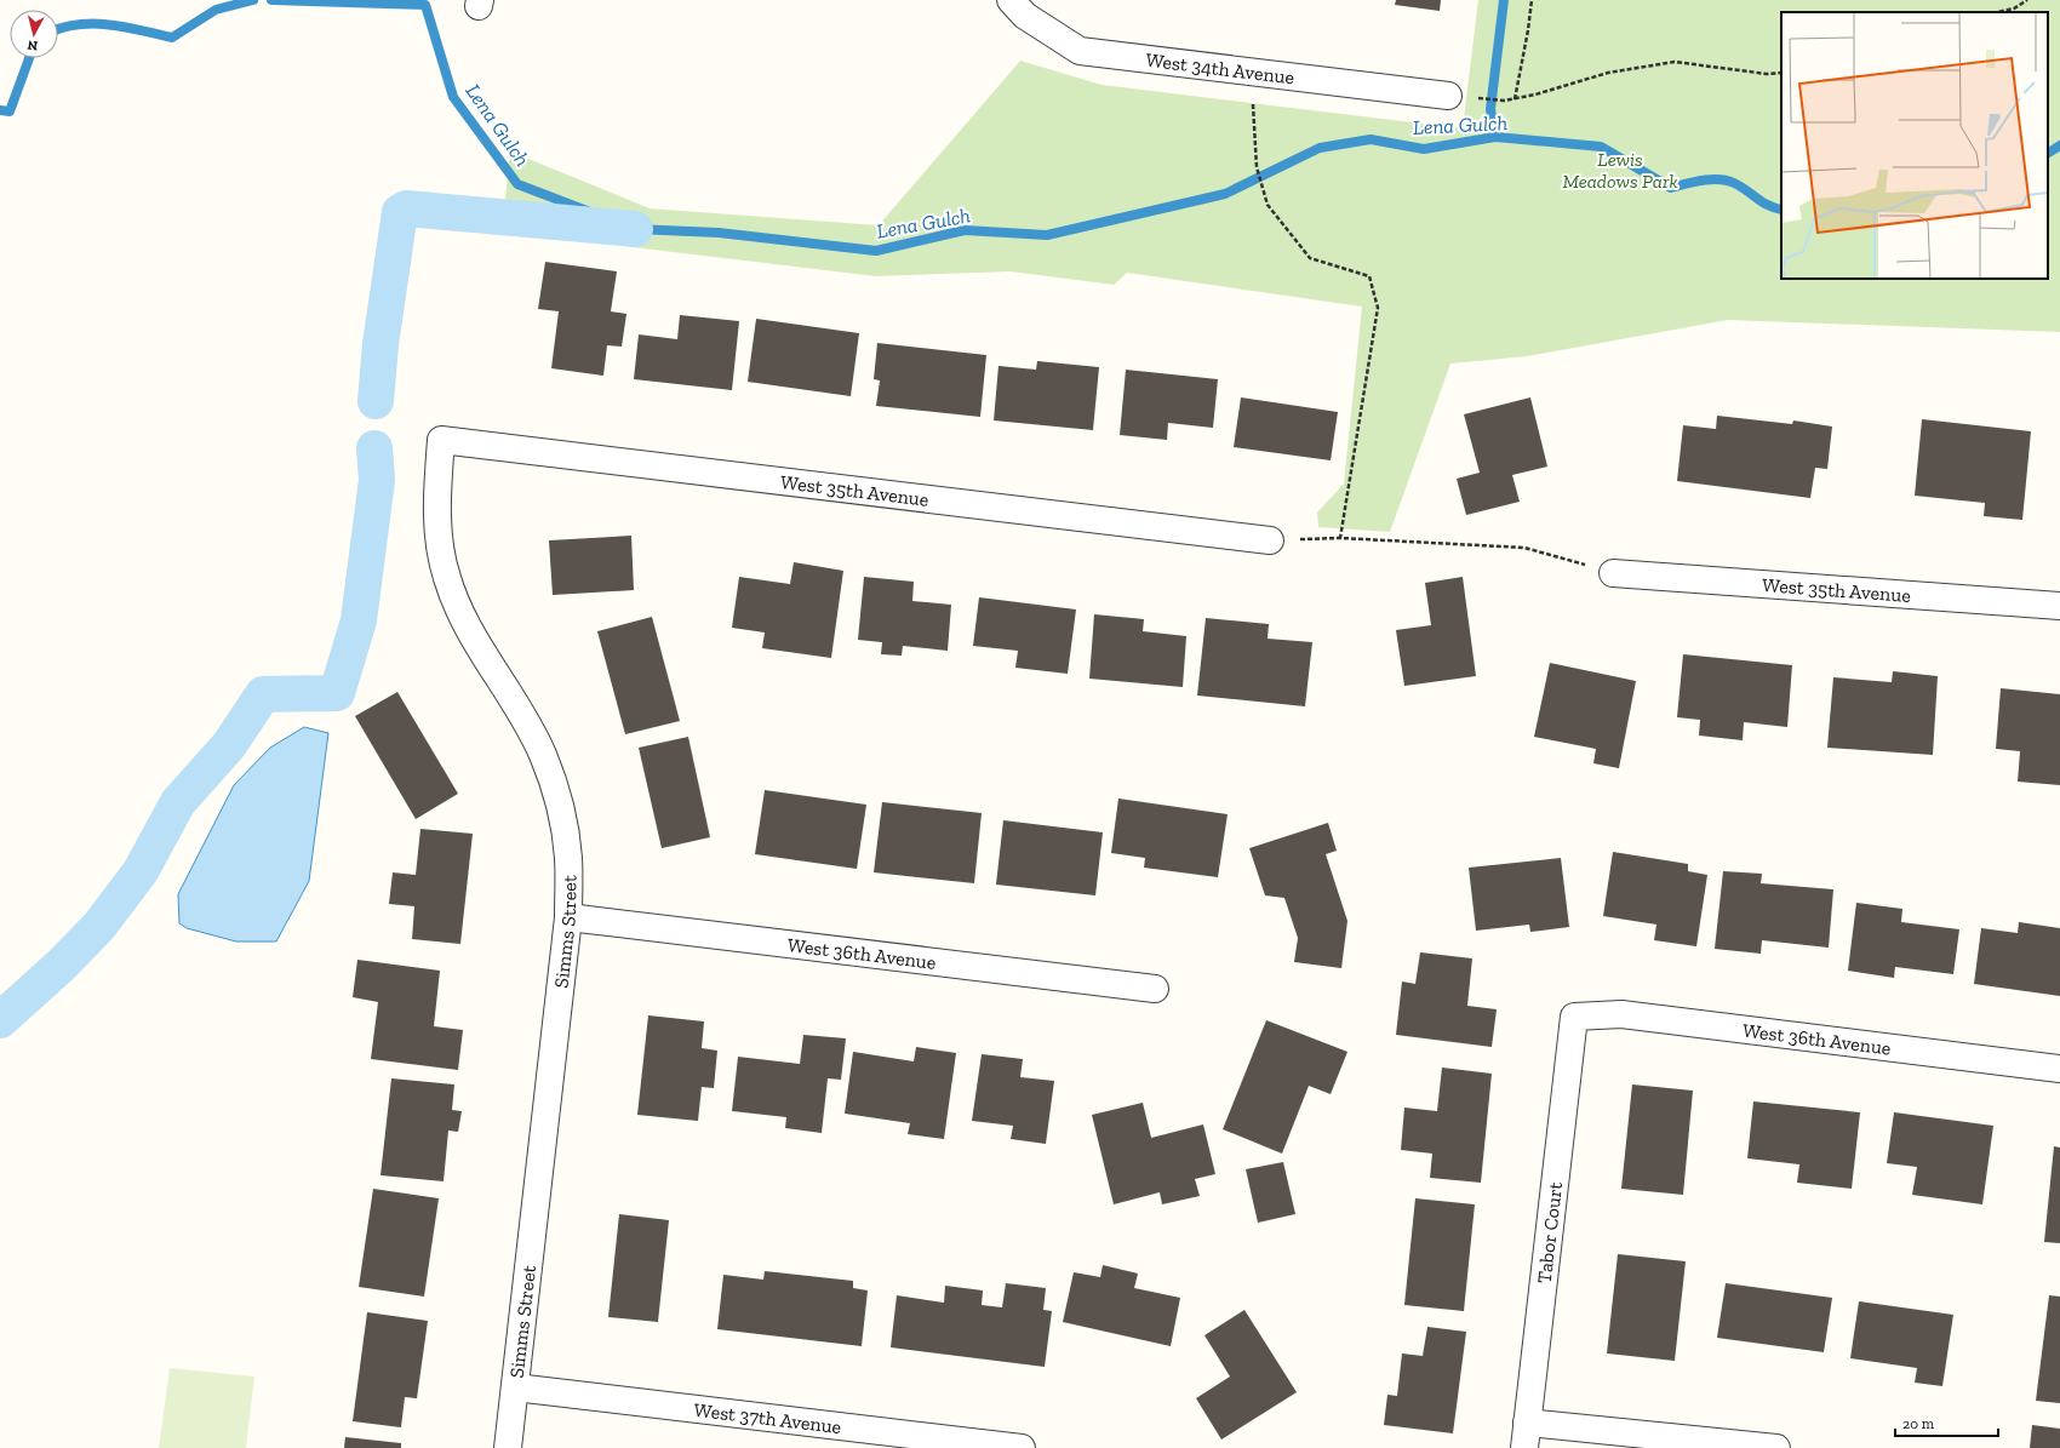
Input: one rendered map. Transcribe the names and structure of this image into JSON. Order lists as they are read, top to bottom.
{
  "streets": {
    "street": [
      "West 34th Avenue",
      "West 35th Avenue",
      "Simms Street",
      "West 36th Avenue",
      "Tabor Court",
      "West 37th Avenue"
    ]
  },
  "crossings": [
    ["West 35th Avenue", "Simms Street"],
    ["Simms Street", "West 36th Avenue"],
    ["Simms Street", "West 37th Avenue"],
    ["West 36th Avenue", "Tabor Court"]
  ],
  "water": ["Lena Gulch"],
  "parks": ["Lewis Meadows Park"],
  "scale_bar": "20 m",
  "north": "bottom"
}
